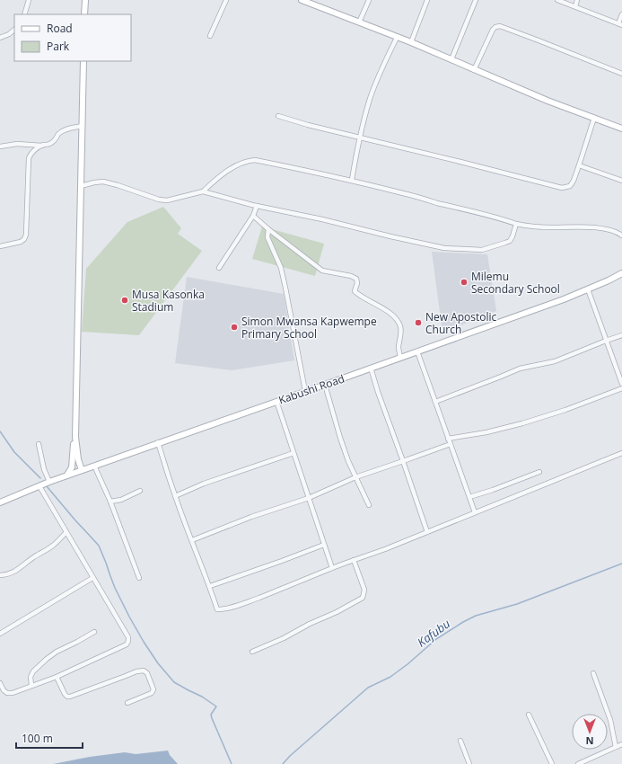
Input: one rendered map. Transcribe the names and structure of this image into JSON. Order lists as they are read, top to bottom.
{
  "streets": {
    "street": ["Kabushi Road"]
  },
  "water": ["Kafubu"],
  "places": [
    "Milemu Secondary School",
    "Musa Kasonka Stadium",
    "New Apostolic Church",
    "Simon Mwansa Kapwempe Primary School"
  ],
  "legend": ["Road", "Park"],
  "scale_bar": "100 m",
  "north": "bottom"
}
